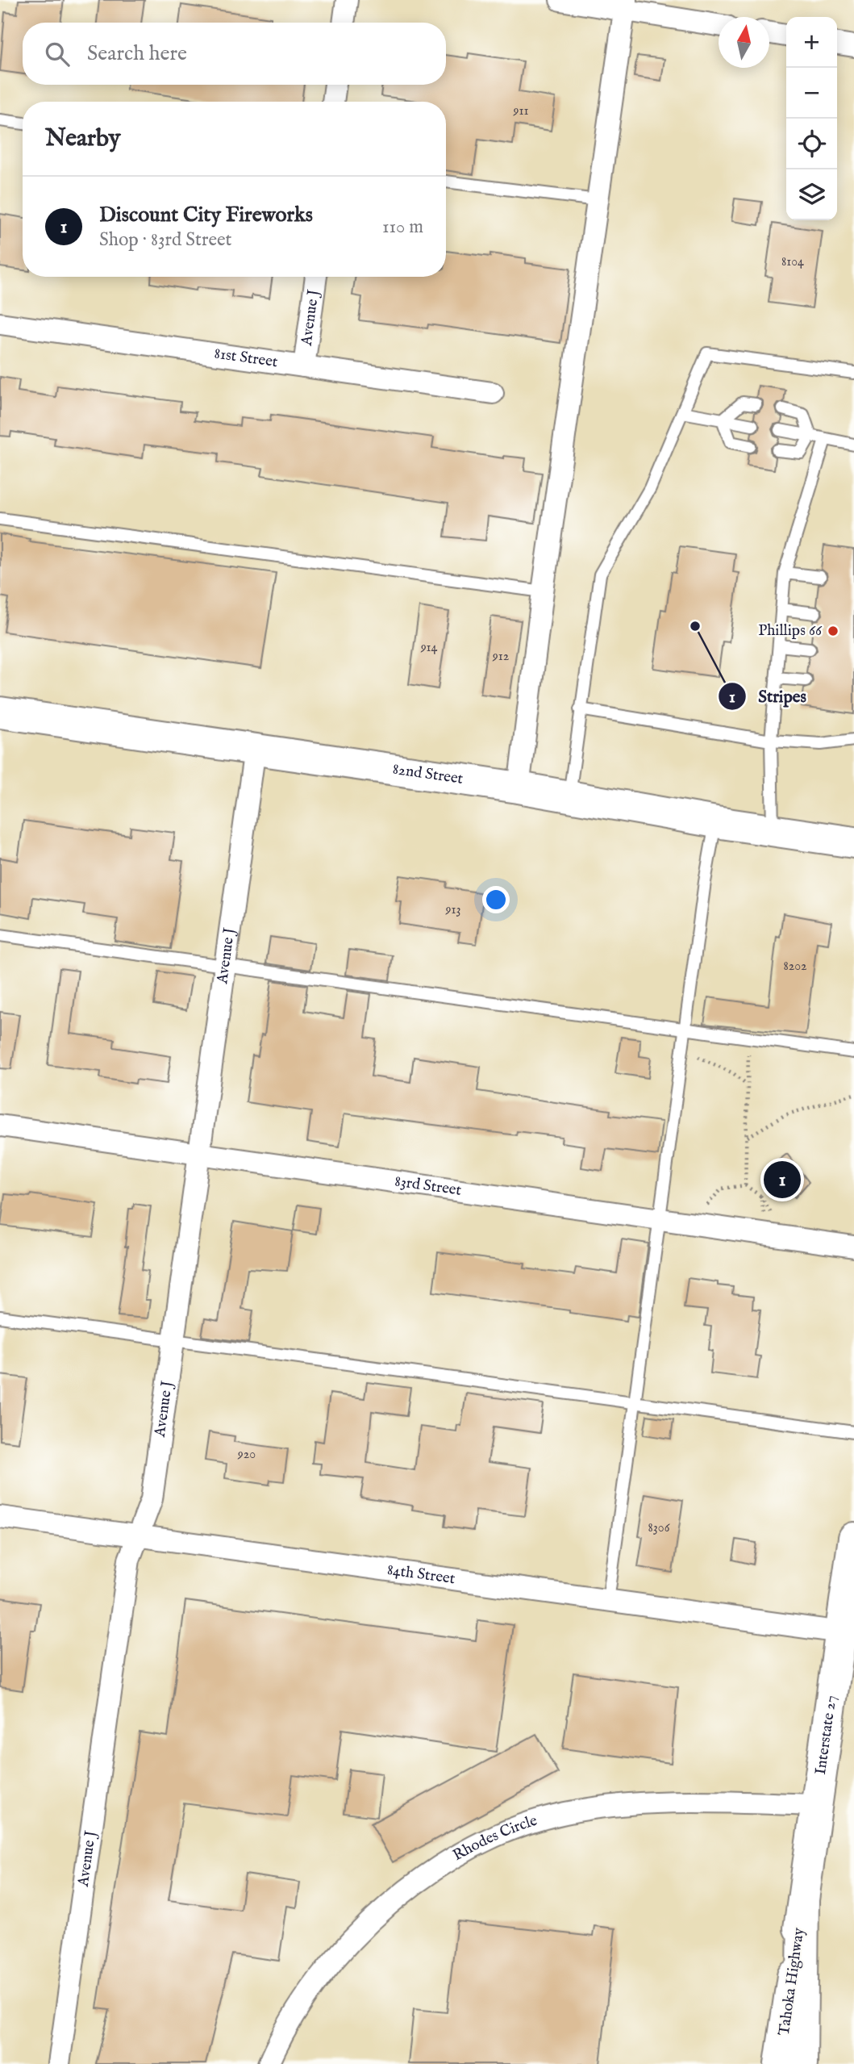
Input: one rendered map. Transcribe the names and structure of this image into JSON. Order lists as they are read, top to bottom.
{
  "streets": {
    "main road": ["82nd Street", "Interstate 27", "Tahoka Highway"],
    "street": [
      "Avenue J",
      "81st Street",
      "83rd Street",
      "84th Street",
      "Rhodes Circle"
    ]
  },
  "crossings": [
    ["Avenue J", "81st Street"],
    ["Avenue J", "82nd Street"],
    ["Avenue J", "83rd Street"],
    ["Avenue J", "84th Street"],
    ["84th Street", "Interstate 27"],
    ["Interstate 27", "Rhodes Circle"],
    ["Interstate 27", "Tahoka Highway"]
  ],
  "places": ["Stripes", "Phillips 66"],
  "house_numbers": [
    "911",
    "8104",
    "914",
    "912",
    "913",
    "8202",
    "920",
    "8306"
  ],
  "north": "top",
  "page": {
    "map_buttons": ["+", "−"],
    "search": "Search here",
    "heading": "Nearby",
    "list": [
      {
        "mark": "1",
        "name": "Discount City Fireworks",
        "note": "Shop · 83rd Street",
        "value": "110 m"
      }
    ],
    "pins": "1"
  }
}
